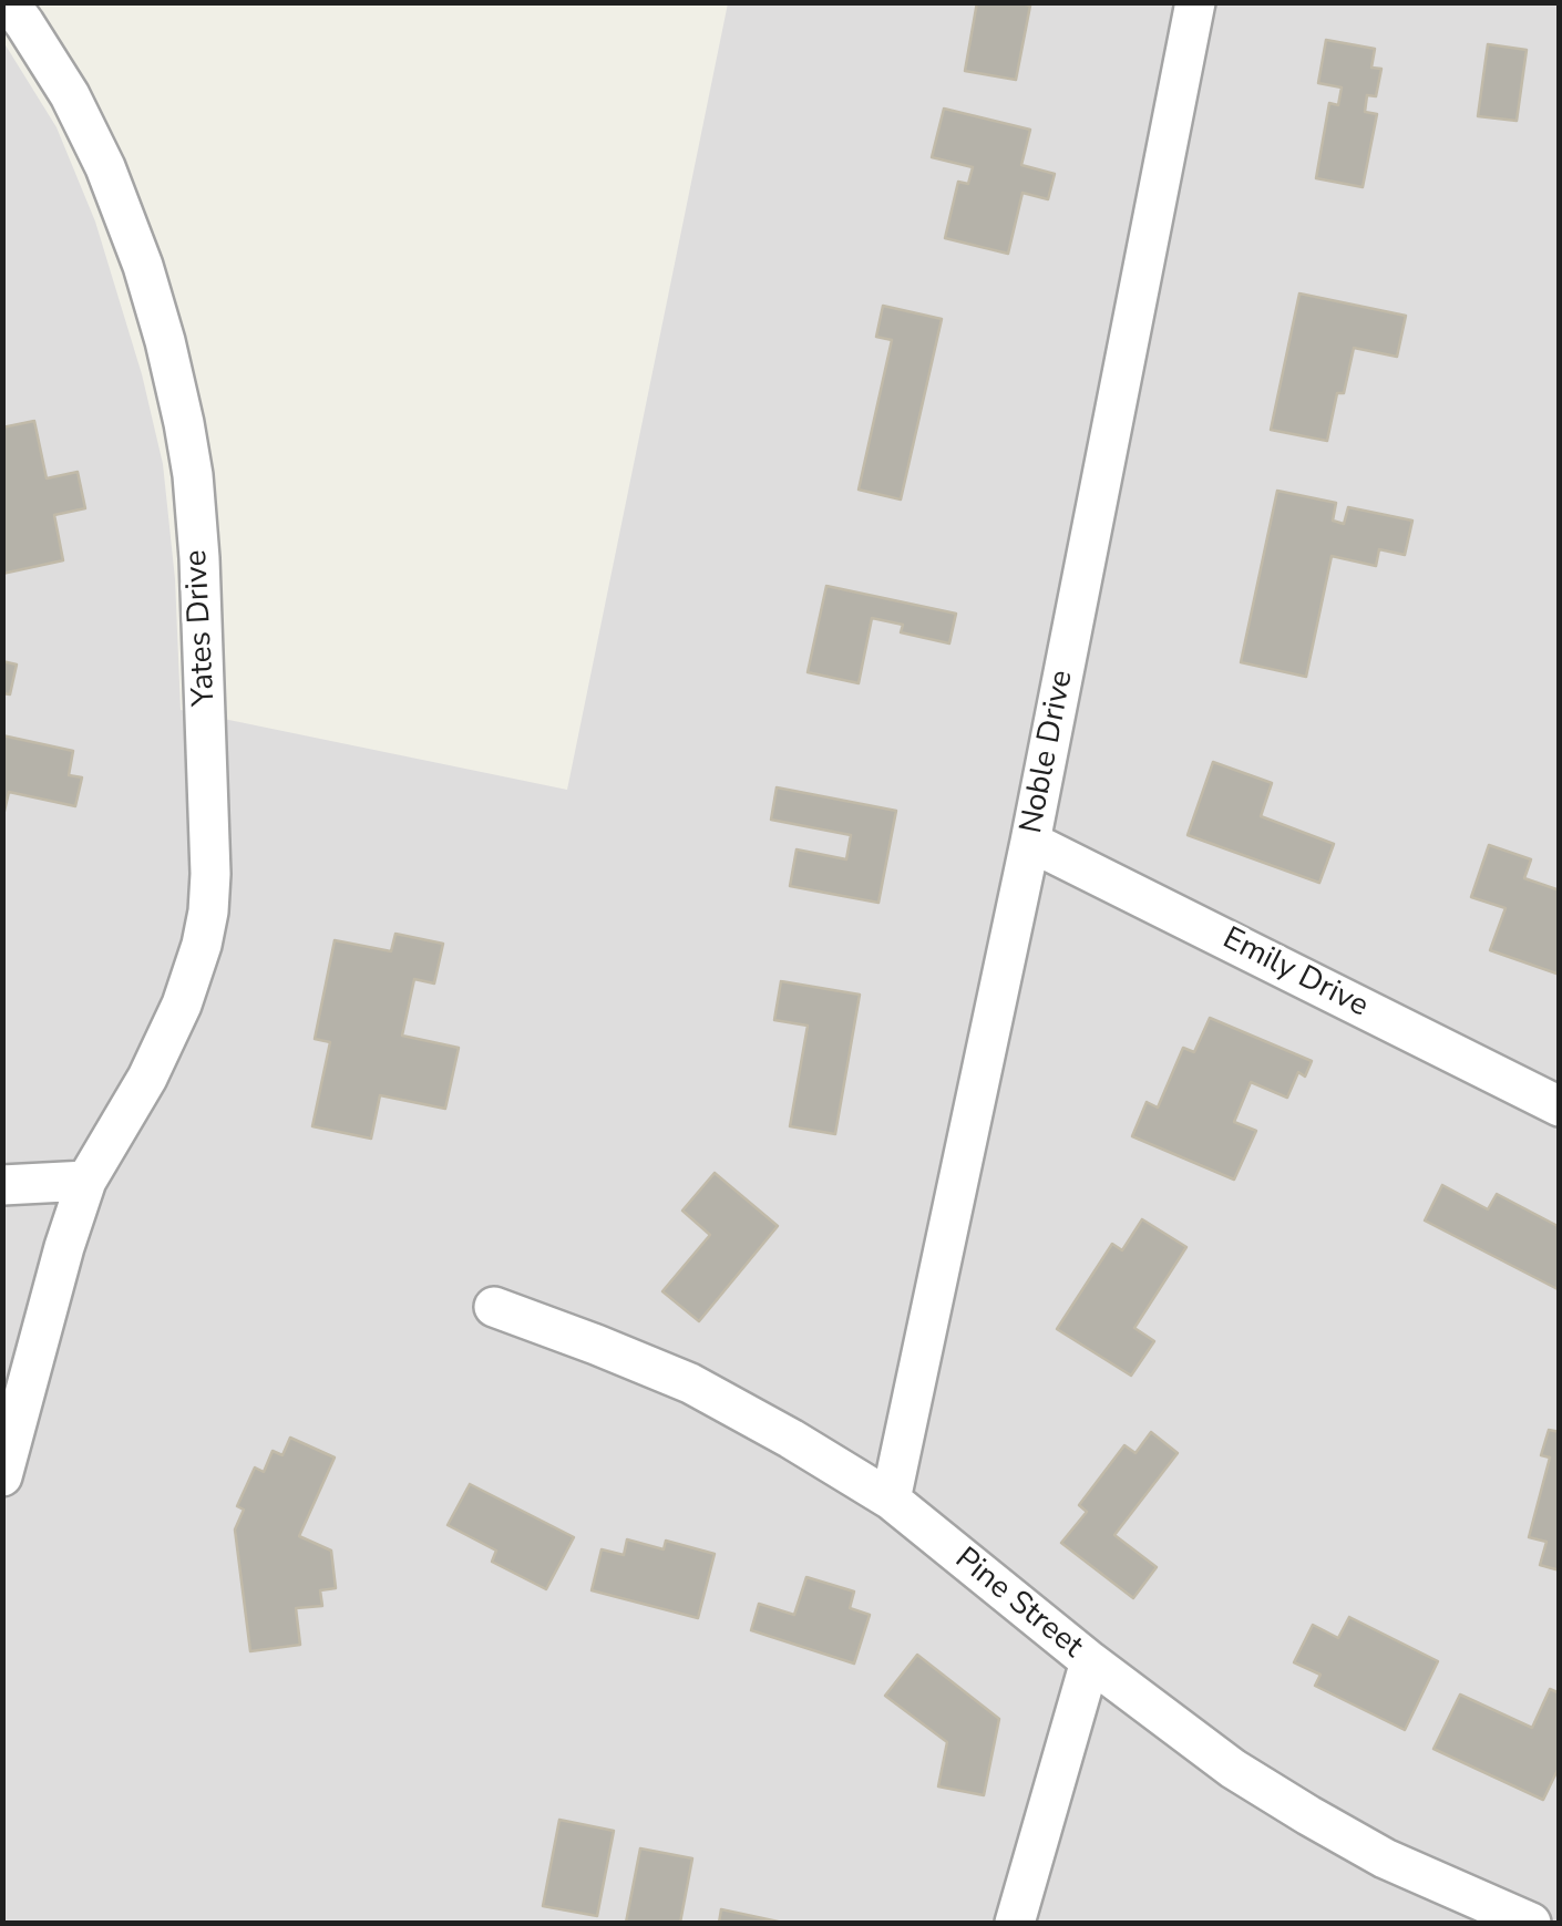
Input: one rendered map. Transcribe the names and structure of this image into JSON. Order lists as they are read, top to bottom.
{
  "streets": {
    "street": [
      "Yates Drive",
      "Noble Drive",
      "Emily Drive",
      "Pine Street"
    ]
  },
  "crossings": [
    ["Noble Drive", "Emily Drive"],
    ["Noble Drive", "Pine Street"]
  ]
}
